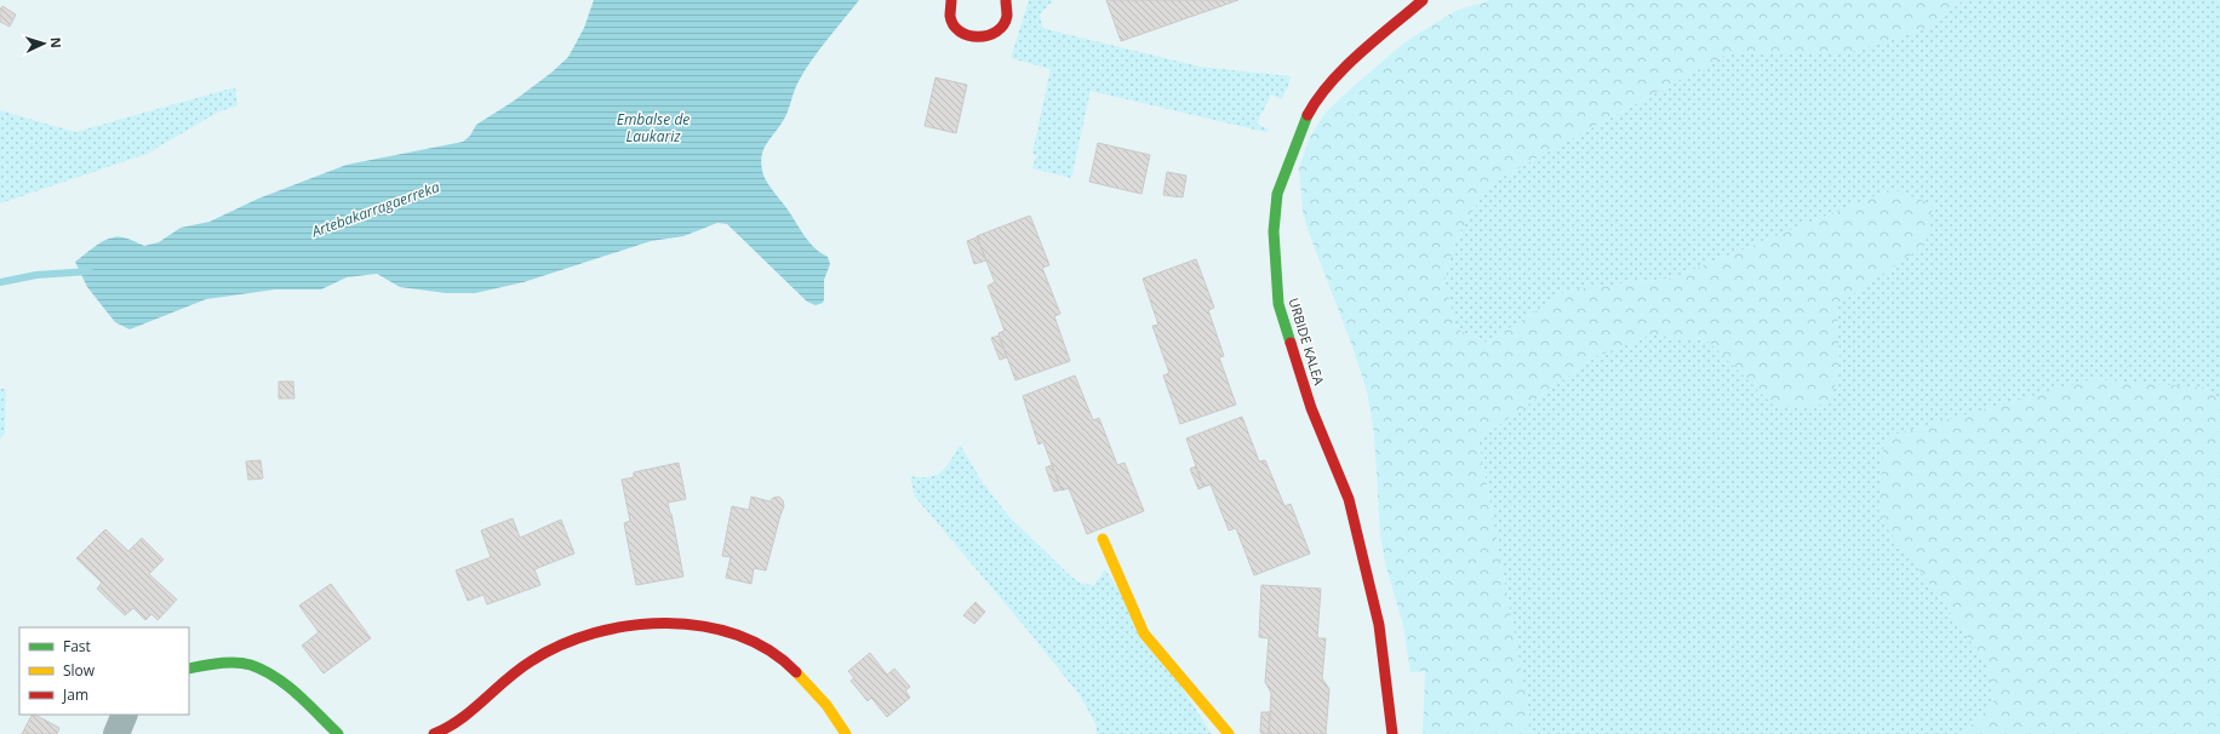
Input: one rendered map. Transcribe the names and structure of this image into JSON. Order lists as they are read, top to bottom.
{
  "streets": {
    "street": ["URBIDE KALEA"]
  },
  "water": ["Embalse de Laukariz", "Artebakarragaerreka"],
  "legend": ["Fast", "Slow", "Jam"],
  "north": "right"
}
